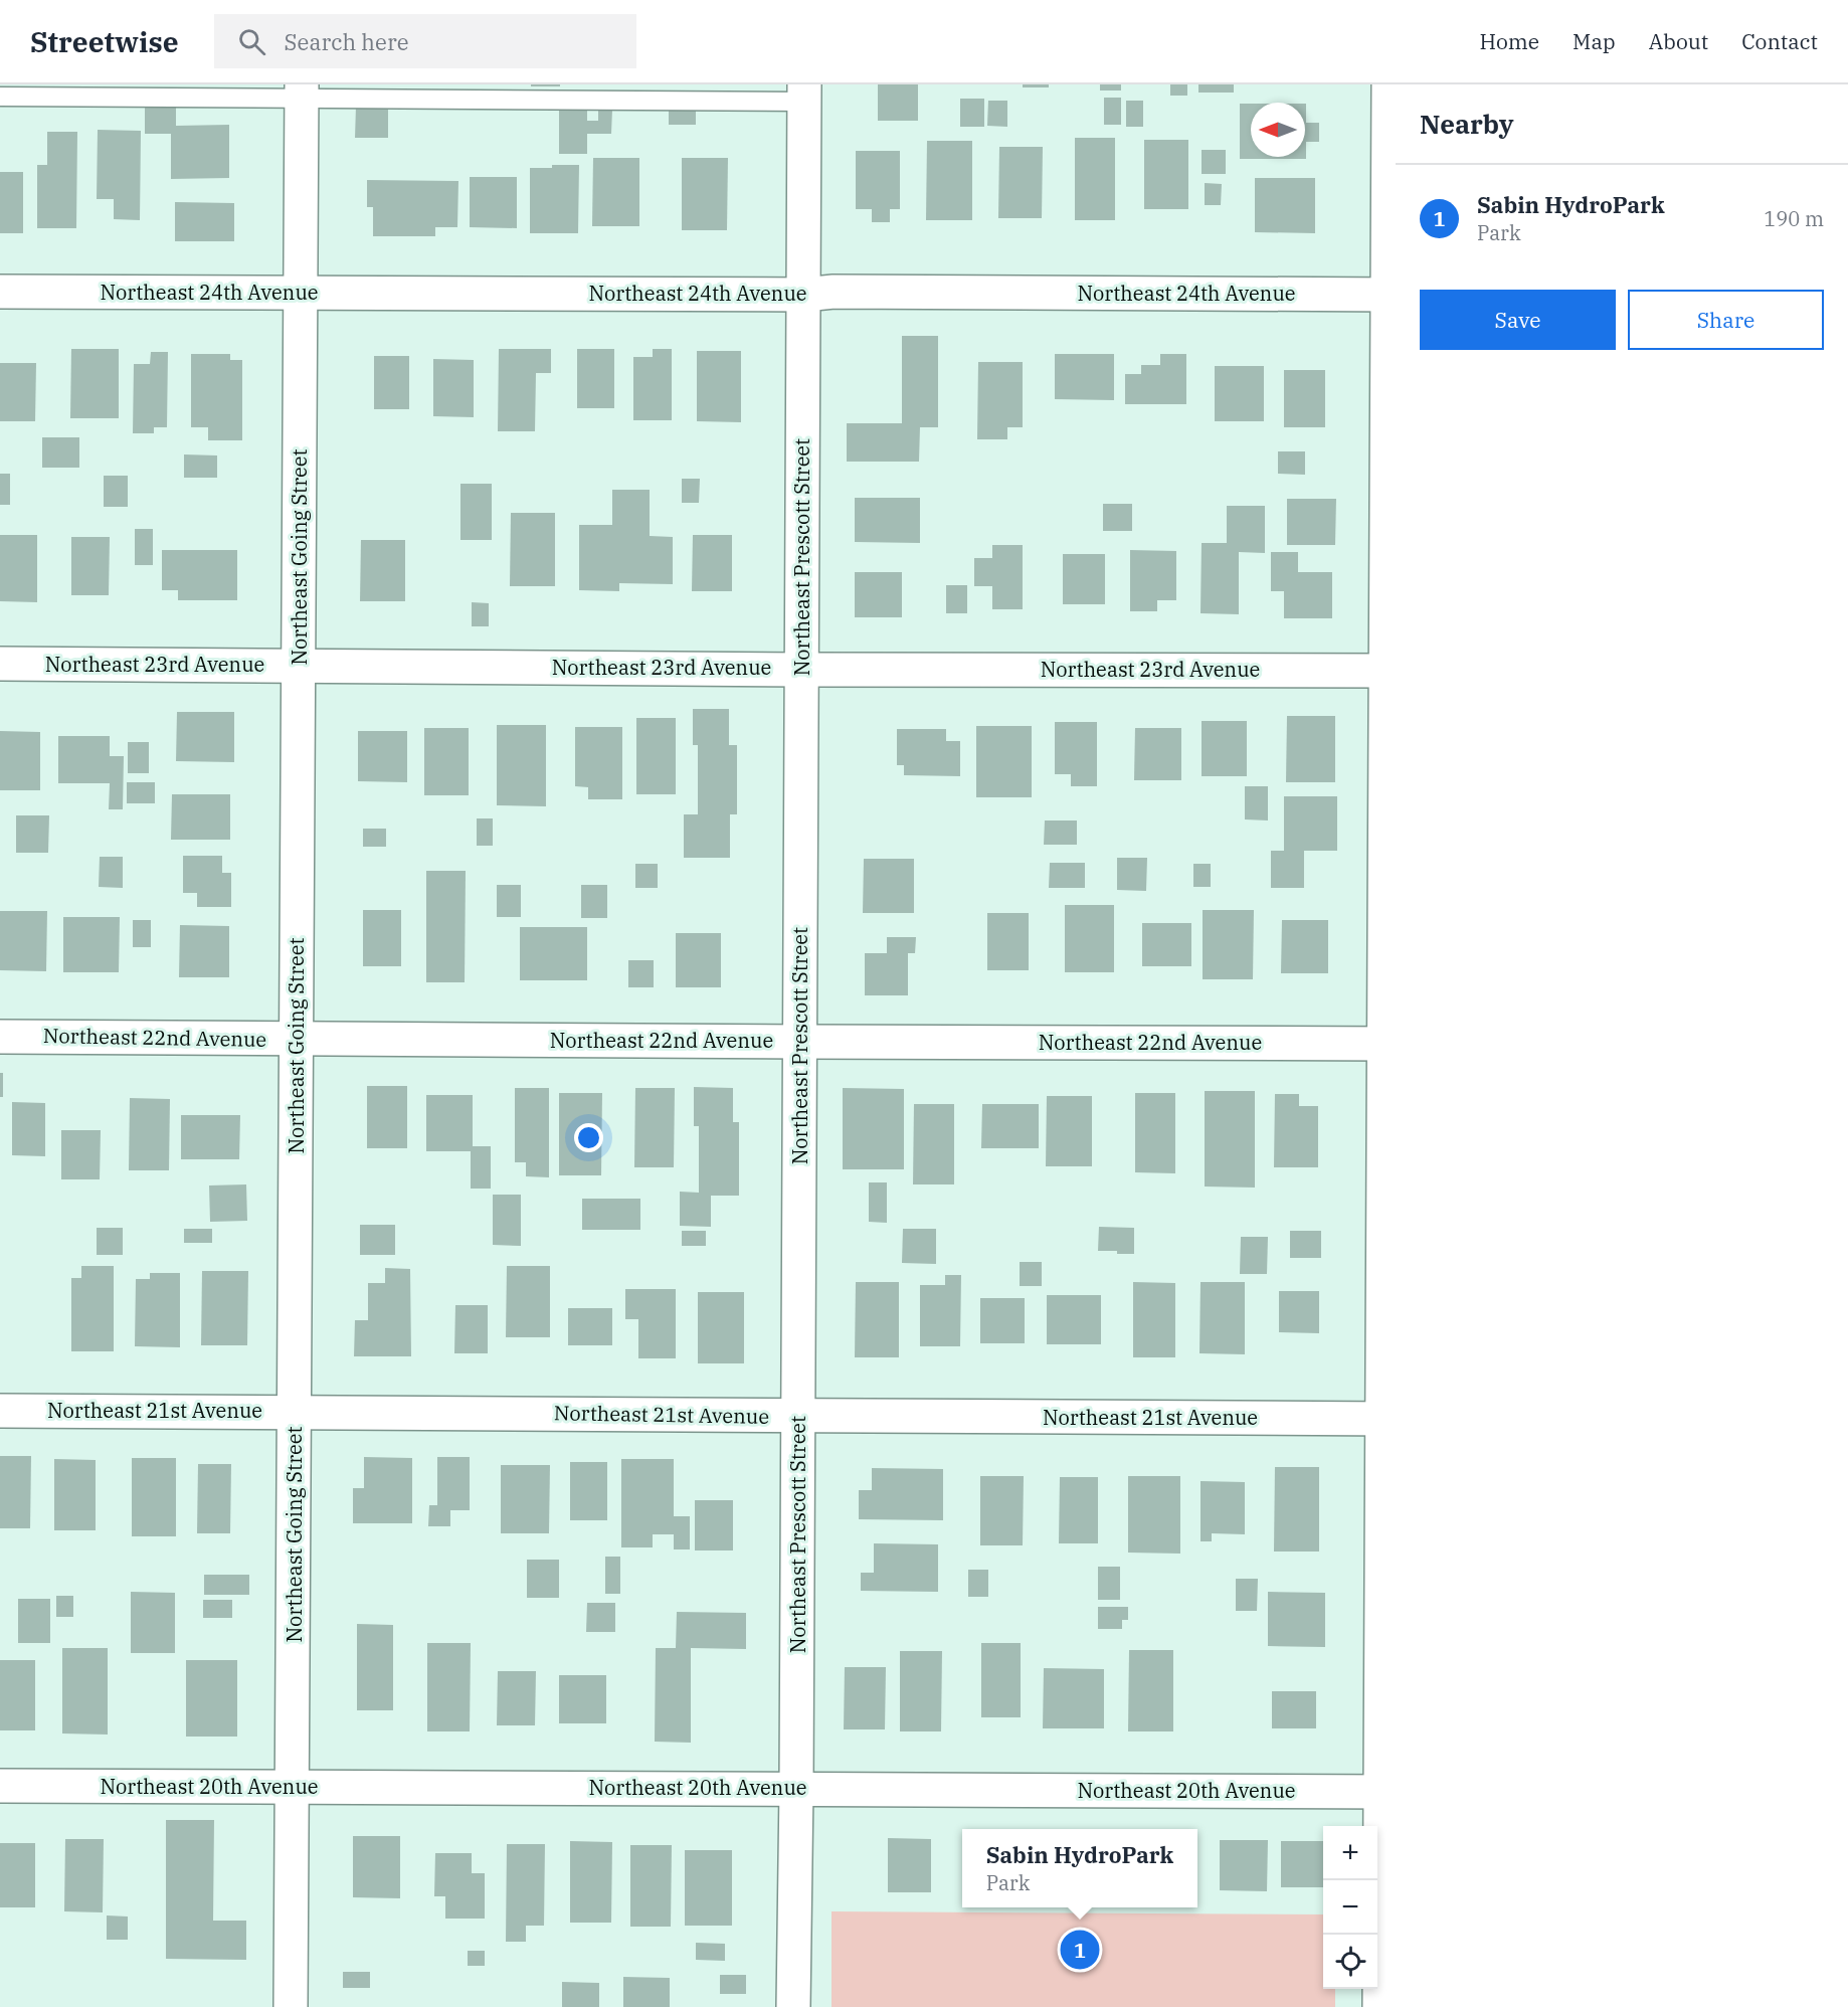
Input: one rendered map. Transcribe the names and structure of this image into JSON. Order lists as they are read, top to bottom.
{
  "streets": {
    "street": [
      "Northeast 24th Avenue",
      "Northeast Going Street",
      "Northeast Prescott Street",
      "Northeast 23rd Avenue",
      "Northeast 22nd Avenue",
      "Northeast 21st Avenue",
      "Northeast 20th Avenue"
    ]
  },
  "crossings": [
    ["Northeast 24th Avenue", "Northeast Going Street"],
    ["Northeast 24th Avenue", "Northeast Prescott Street"],
    ["Northeast Going Street", "Northeast 23rd Avenue"],
    ["Northeast Going Street", "Northeast 22nd Avenue"],
    ["Northeast Going Street", "Northeast 21st Avenue"],
    ["Northeast Going Street", "Northeast 20th Avenue"],
    ["Northeast Prescott Street", "Northeast 23rd Avenue"],
    ["Northeast Prescott Street", "Northeast 22nd Avenue"],
    ["Northeast Prescott Street", "Northeast 21st Avenue"],
    ["Northeast Prescott Street", "Northeast 20th Avenue"]
  ],
  "north": "left",
  "page": {
    "header": "Streetwise",
    "search": "Search here",
    "nav": [
      "Home",
      "Map",
      "About",
      "Contact"
    ],
    "heading": "Nearby",
    "list": [
      {
        "mark": "1",
        "name": "Sabin HydroPark",
        "note": "Park",
        "value": "190 m"
      }
    ],
    "buttons": ["Save", "Share"],
    "map_buttons": ["+", "−"],
    "popup": ["Sabin HydroPark", "Park"],
    "pins": "1"
  }
}
